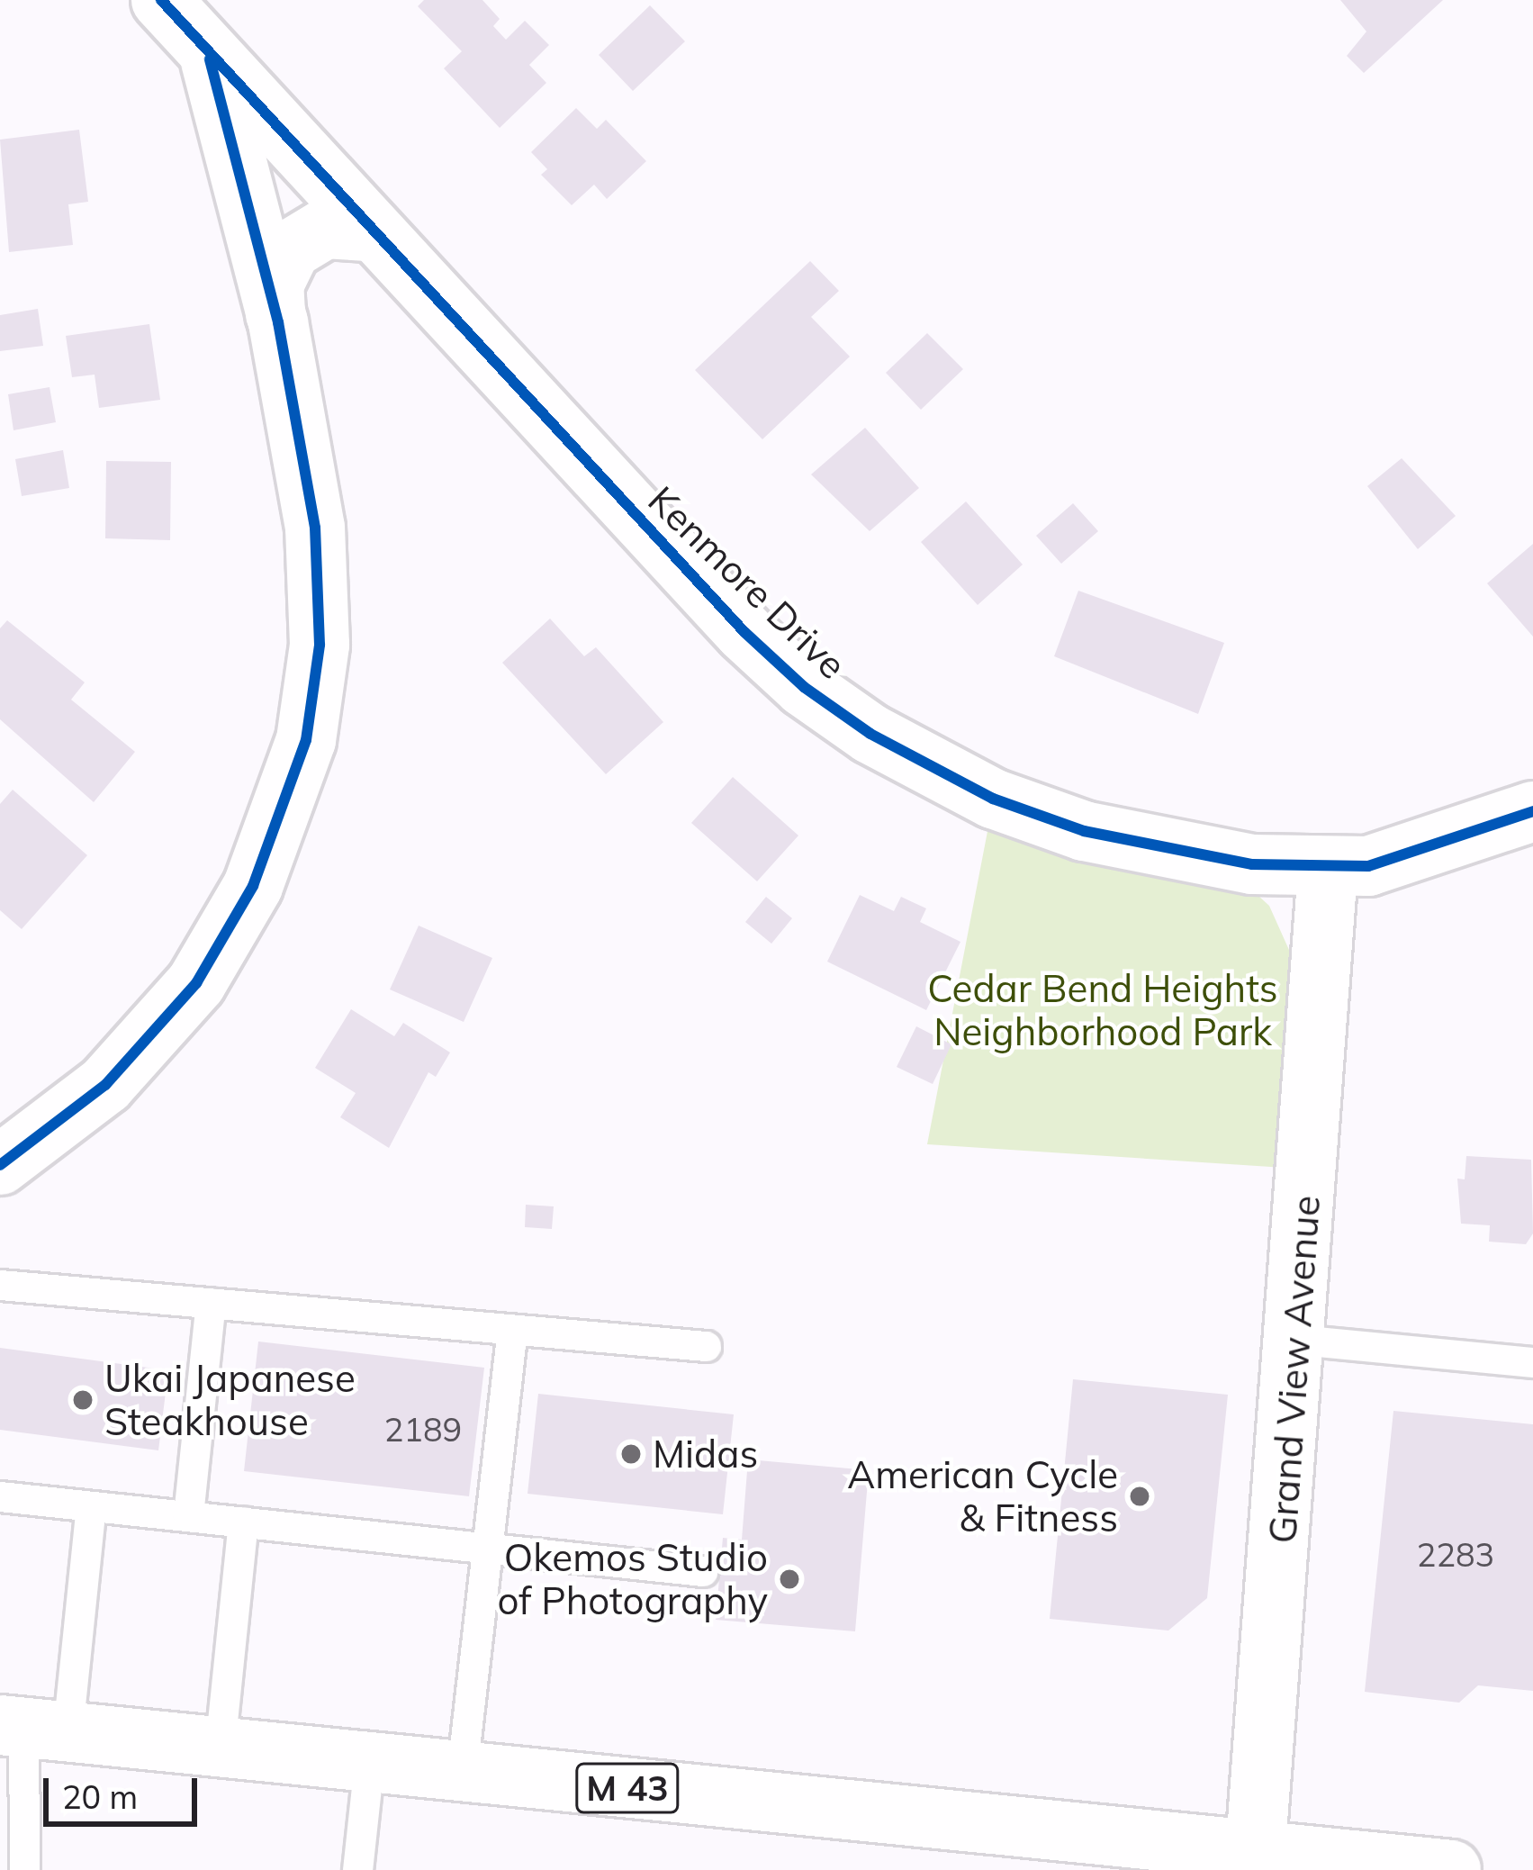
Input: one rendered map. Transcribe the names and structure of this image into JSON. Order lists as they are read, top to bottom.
{
  "streets": {
    "street": ["Kenmore Drive", "Grand View Avenue", "M 43"]
  },
  "crossings": [
    ["Kenmore Drive", "Grand View Avenue"],
    ["Grand View Avenue", "M 43"]
  ],
  "parks": ["Cedar Bend Heights Neighborhood Park"],
  "places": [
    "Ukai Japanese Steakhouse",
    "Midas",
    "American Cycle & Fitness",
    "Okemos Studio of Photography"
  ],
  "house_numbers": ["2189", "2283"],
  "scale_bar": "20 m"
}
